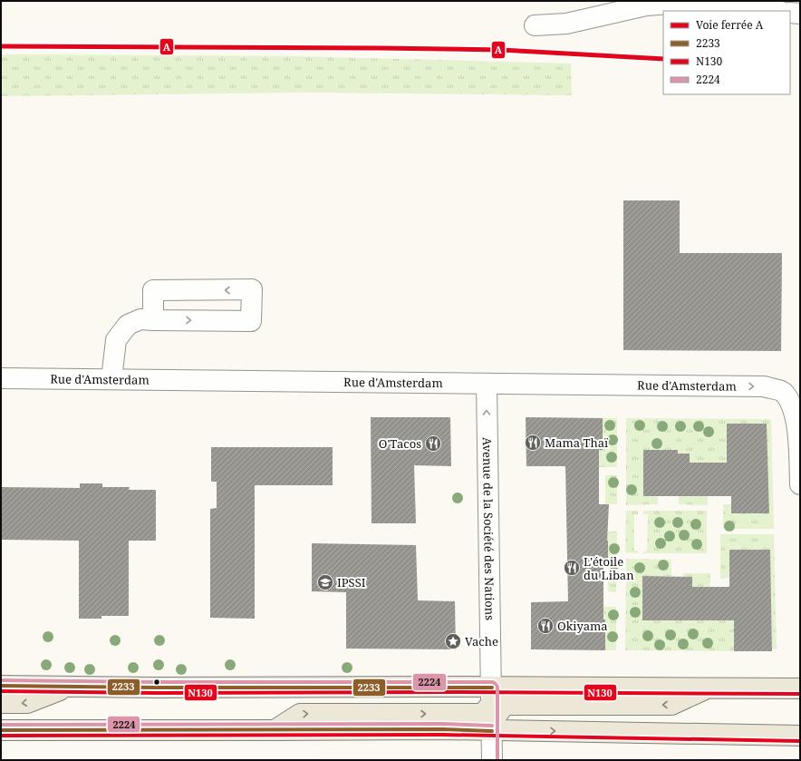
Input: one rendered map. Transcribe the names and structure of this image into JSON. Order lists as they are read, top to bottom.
{
  "streets": {
    "street": ["Rue d'Amsterdam", "Avenue de la Société des Nations"]
  },
  "crossings": [
    ["Rue d'Amsterdam", "Avenue de la Société des Nations"]
  ],
  "one_way": ["Rue d'Amsterdam", "Avenue de la Société des Nations"],
  "places": {
    "restaurant": [
      "Mama Thaï",
      "O'Tacos",
      "L'étoile du Liban",
      "Okiyama"
    ],
    "school or university": ["IPSSI"],
    "place": ["Vache"]
  },
  "lines": [
    "rail line A",
    "transit line 2224",
    "transit line 2233",
    "transit line N130"
  ],
  "legend": [
    "Voie ferrée A",
    "2233",
    "N130",
    "2224"
  ]
}
